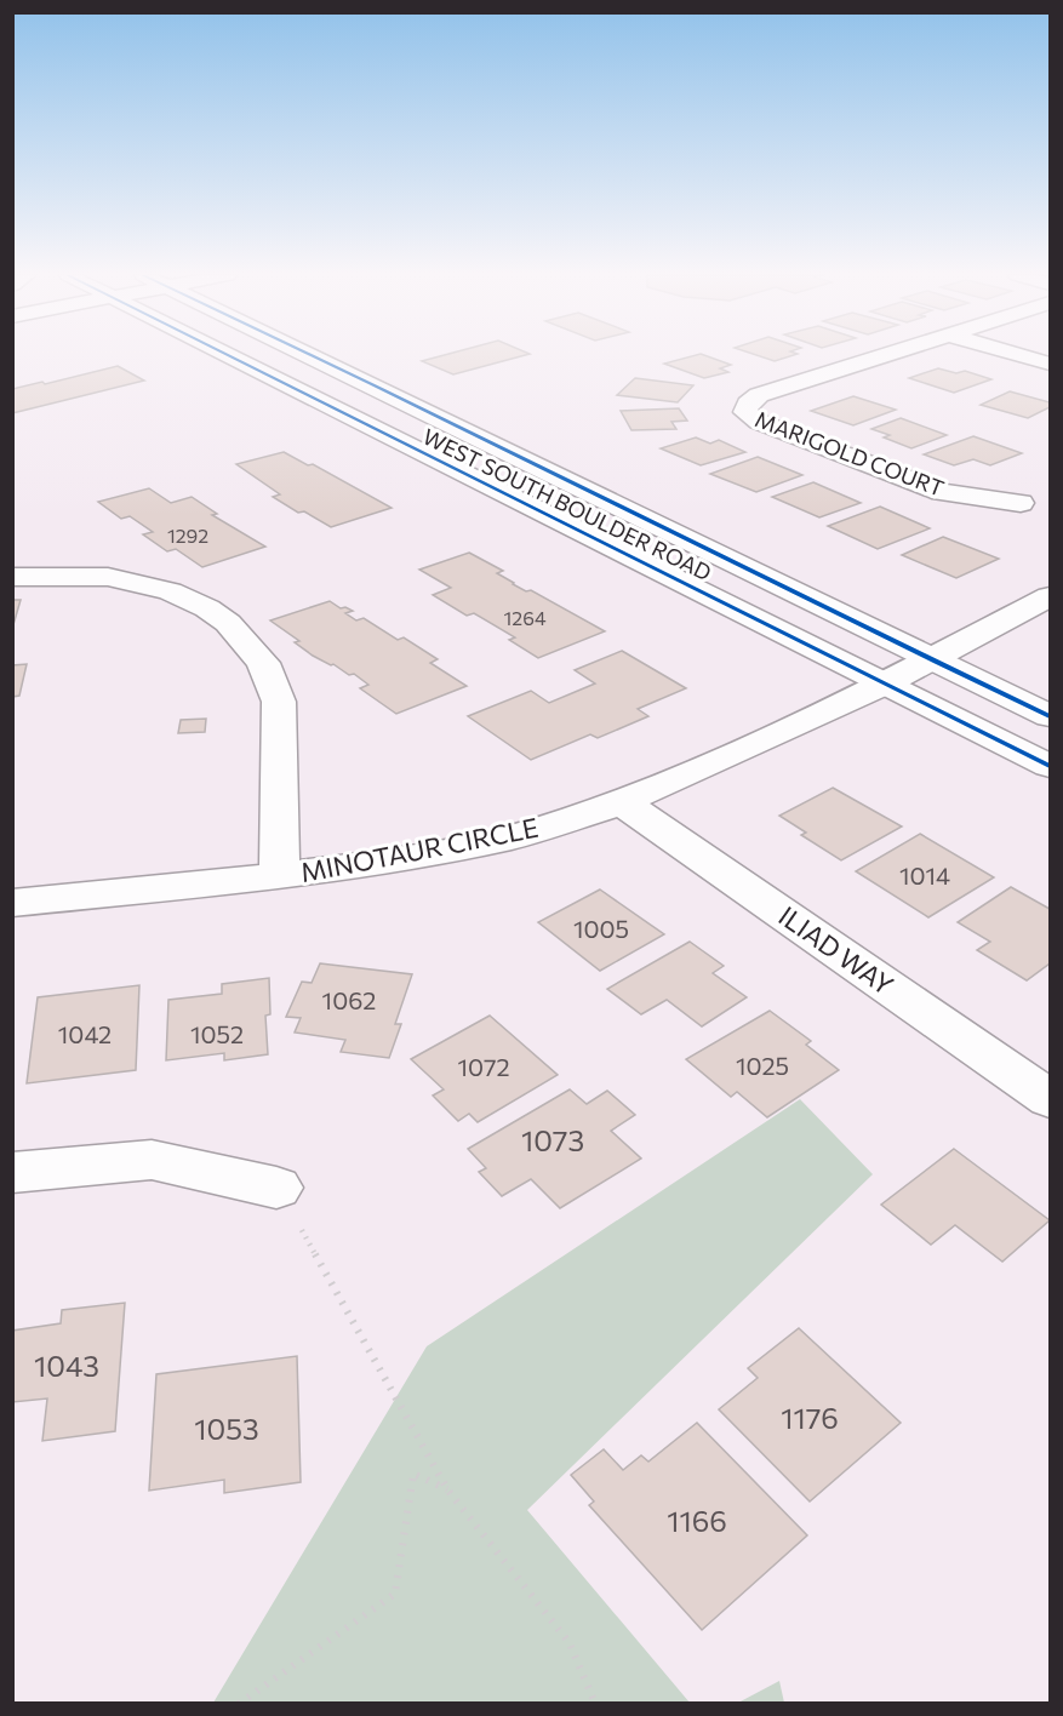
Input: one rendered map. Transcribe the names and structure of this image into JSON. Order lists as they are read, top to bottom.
{
  "streets": {
    "main road": [
      "MARIGOLD COURT",
      "WEST SOUTH BOULDER ROAD",
      "MINOTAUR CIRCLE",
      "ILIAD WAY"
    ]
  },
  "crossings": [
    ["WEST SOUTH BOULDER ROAD", "MINOTAUR CIRCLE"],
    ["MINOTAUR CIRCLE", "ILIAD WAY"]
  ],
  "house_numbers": [
    "1292",
    "1264",
    "1014",
    "1005",
    "1062",
    "1042",
    "1052",
    "1025",
    "1072",
    "1073",
    "1043",
    "1176",
    "1053",
    "1166"
  ]
}
